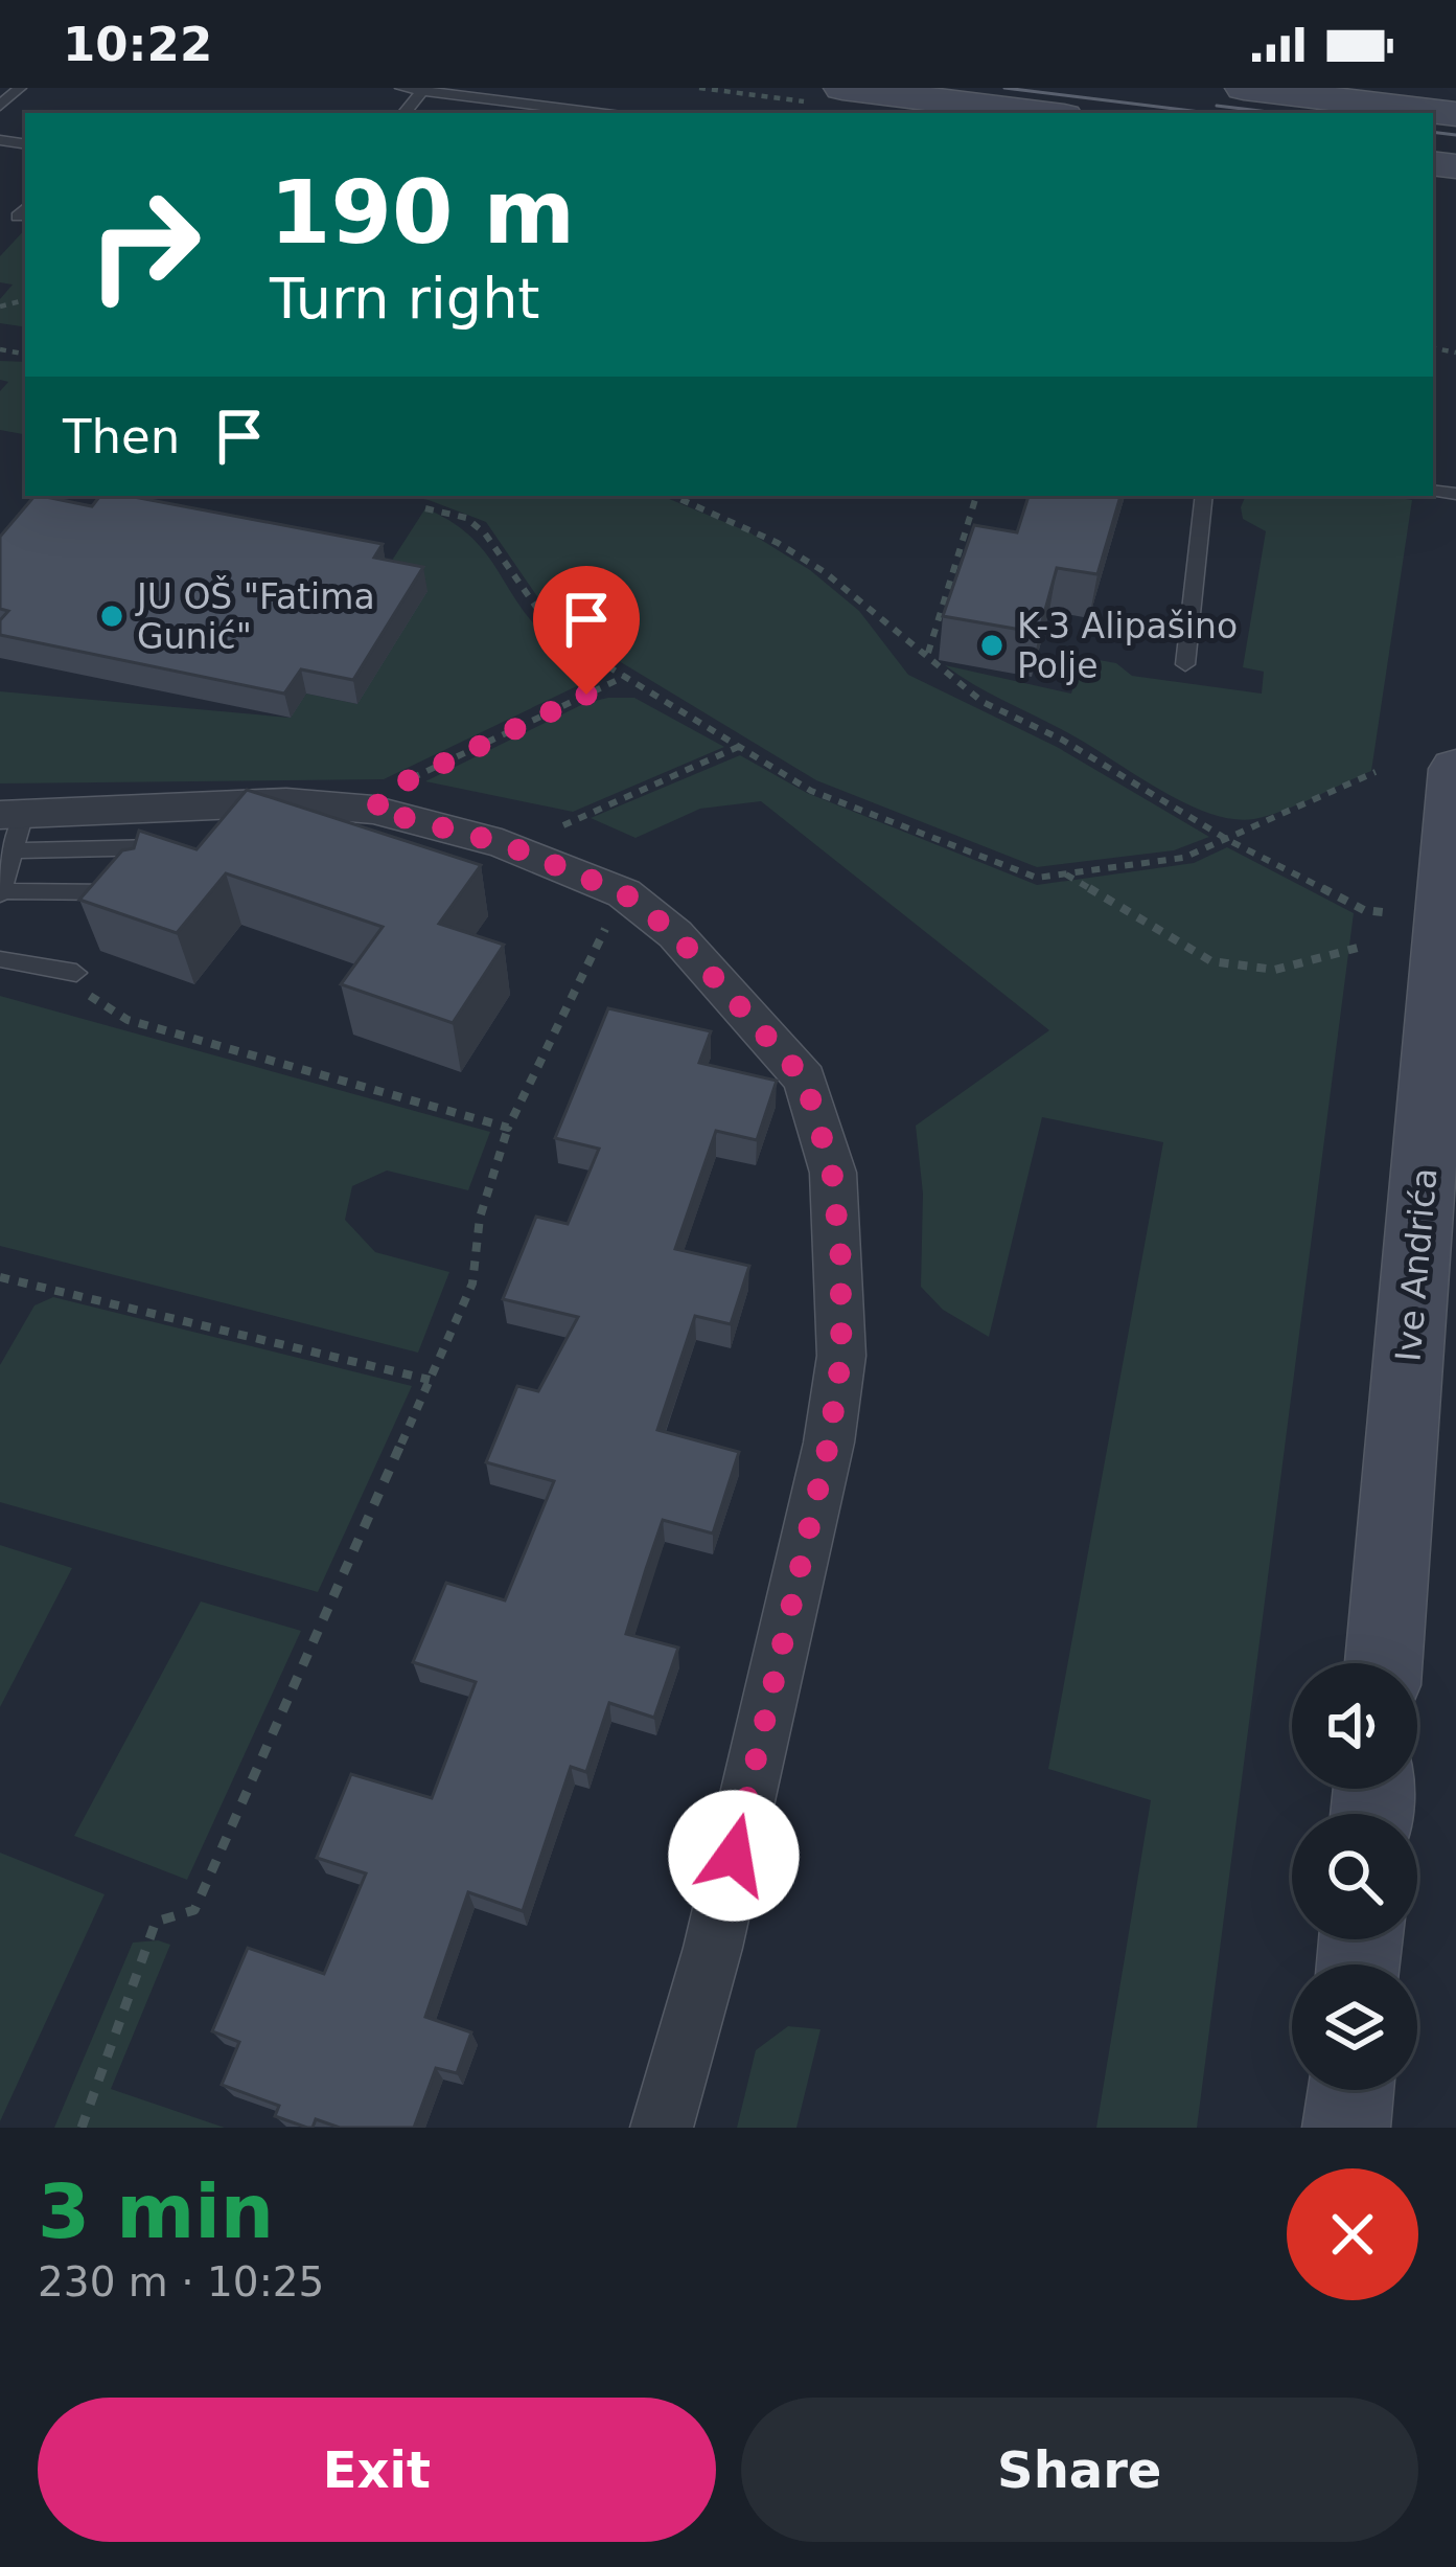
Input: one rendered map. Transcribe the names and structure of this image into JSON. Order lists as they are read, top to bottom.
{
  "streets": {
    "main road": ["Ive Andrića"]
  },
  "places": ["JU OŠ \"Fatima Gunić\"", "K-3 Alipašino Polje"],
  "page": {
    "status": "10:22",
    "turn": ["190 m", "Turn right"],
    "then": "Then",
    "heading": ["3 min", "230 m · 10:25"],
    "buttons": ["Exit", "Share"]
  }
}
